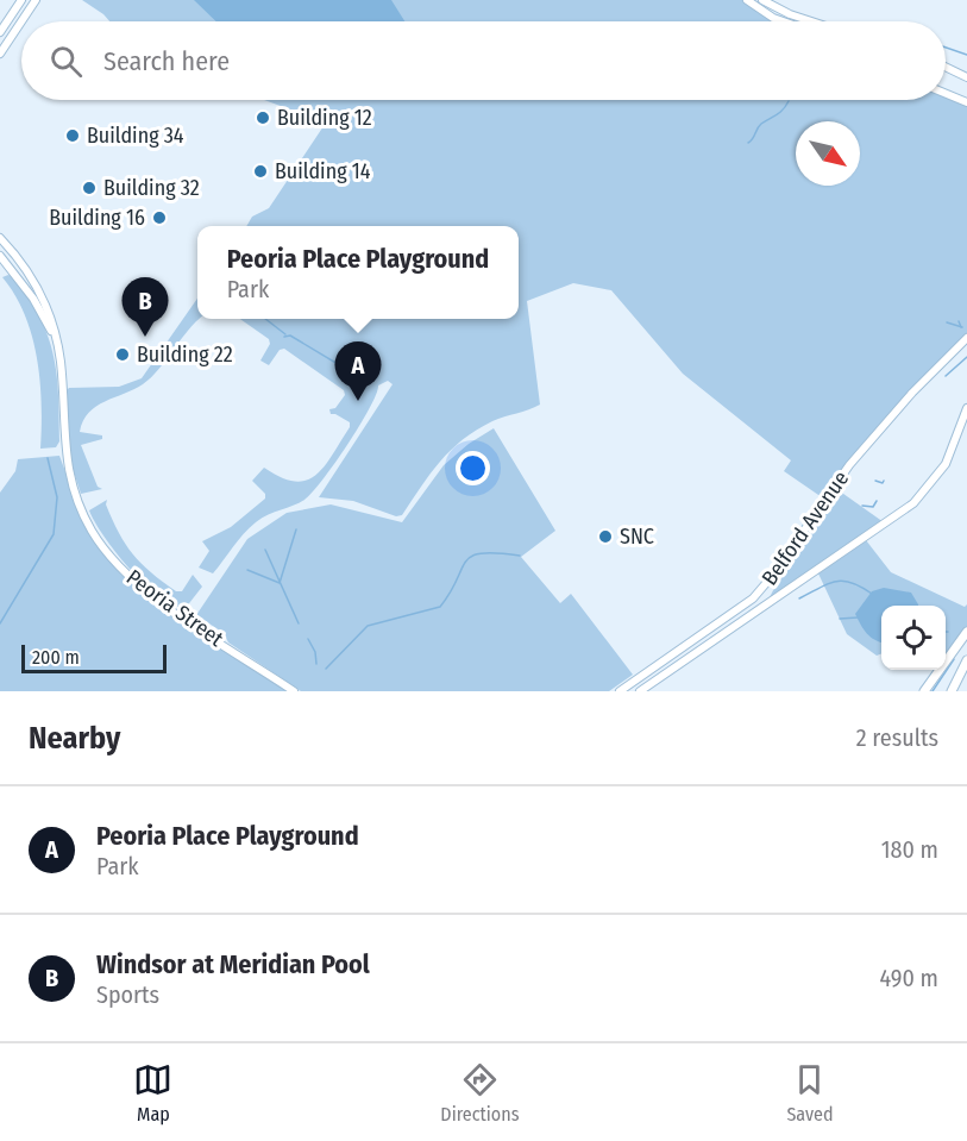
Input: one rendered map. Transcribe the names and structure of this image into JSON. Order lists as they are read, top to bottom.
{
  "streets": {
    "main road": ["Belford Avenue", "Peoria Street"]
  },
  "places": [
    "Building 12",
    "Building 34",
    "Building 14",
    "Building 32",
    "Building 16",
    "Building 22",
    "SNC"
  ],
  "scale_bar": "200 m",
  "north": "bottom right",
  "page": {
    "search": "Search here",
    "popup": ["Peoria Place Playground", "Park"],
    "pins": ["B", "A"],
    "scale": "200 m",
    "heading": ["Nearby", "2 results"],
    "list": [
      {
        "mark": "A",
        "name": "Peoria Place Playground",
        "note": "Park",
        "value": "180 m"
      },
      {
        "mark": "B",
        "name": "Windsor at Meridian Pool",
        "note": "Sports",
        "value": "490 m"
      }
    ],
    "nav": ["Map", "Directions", "Saved"]
  }
}
